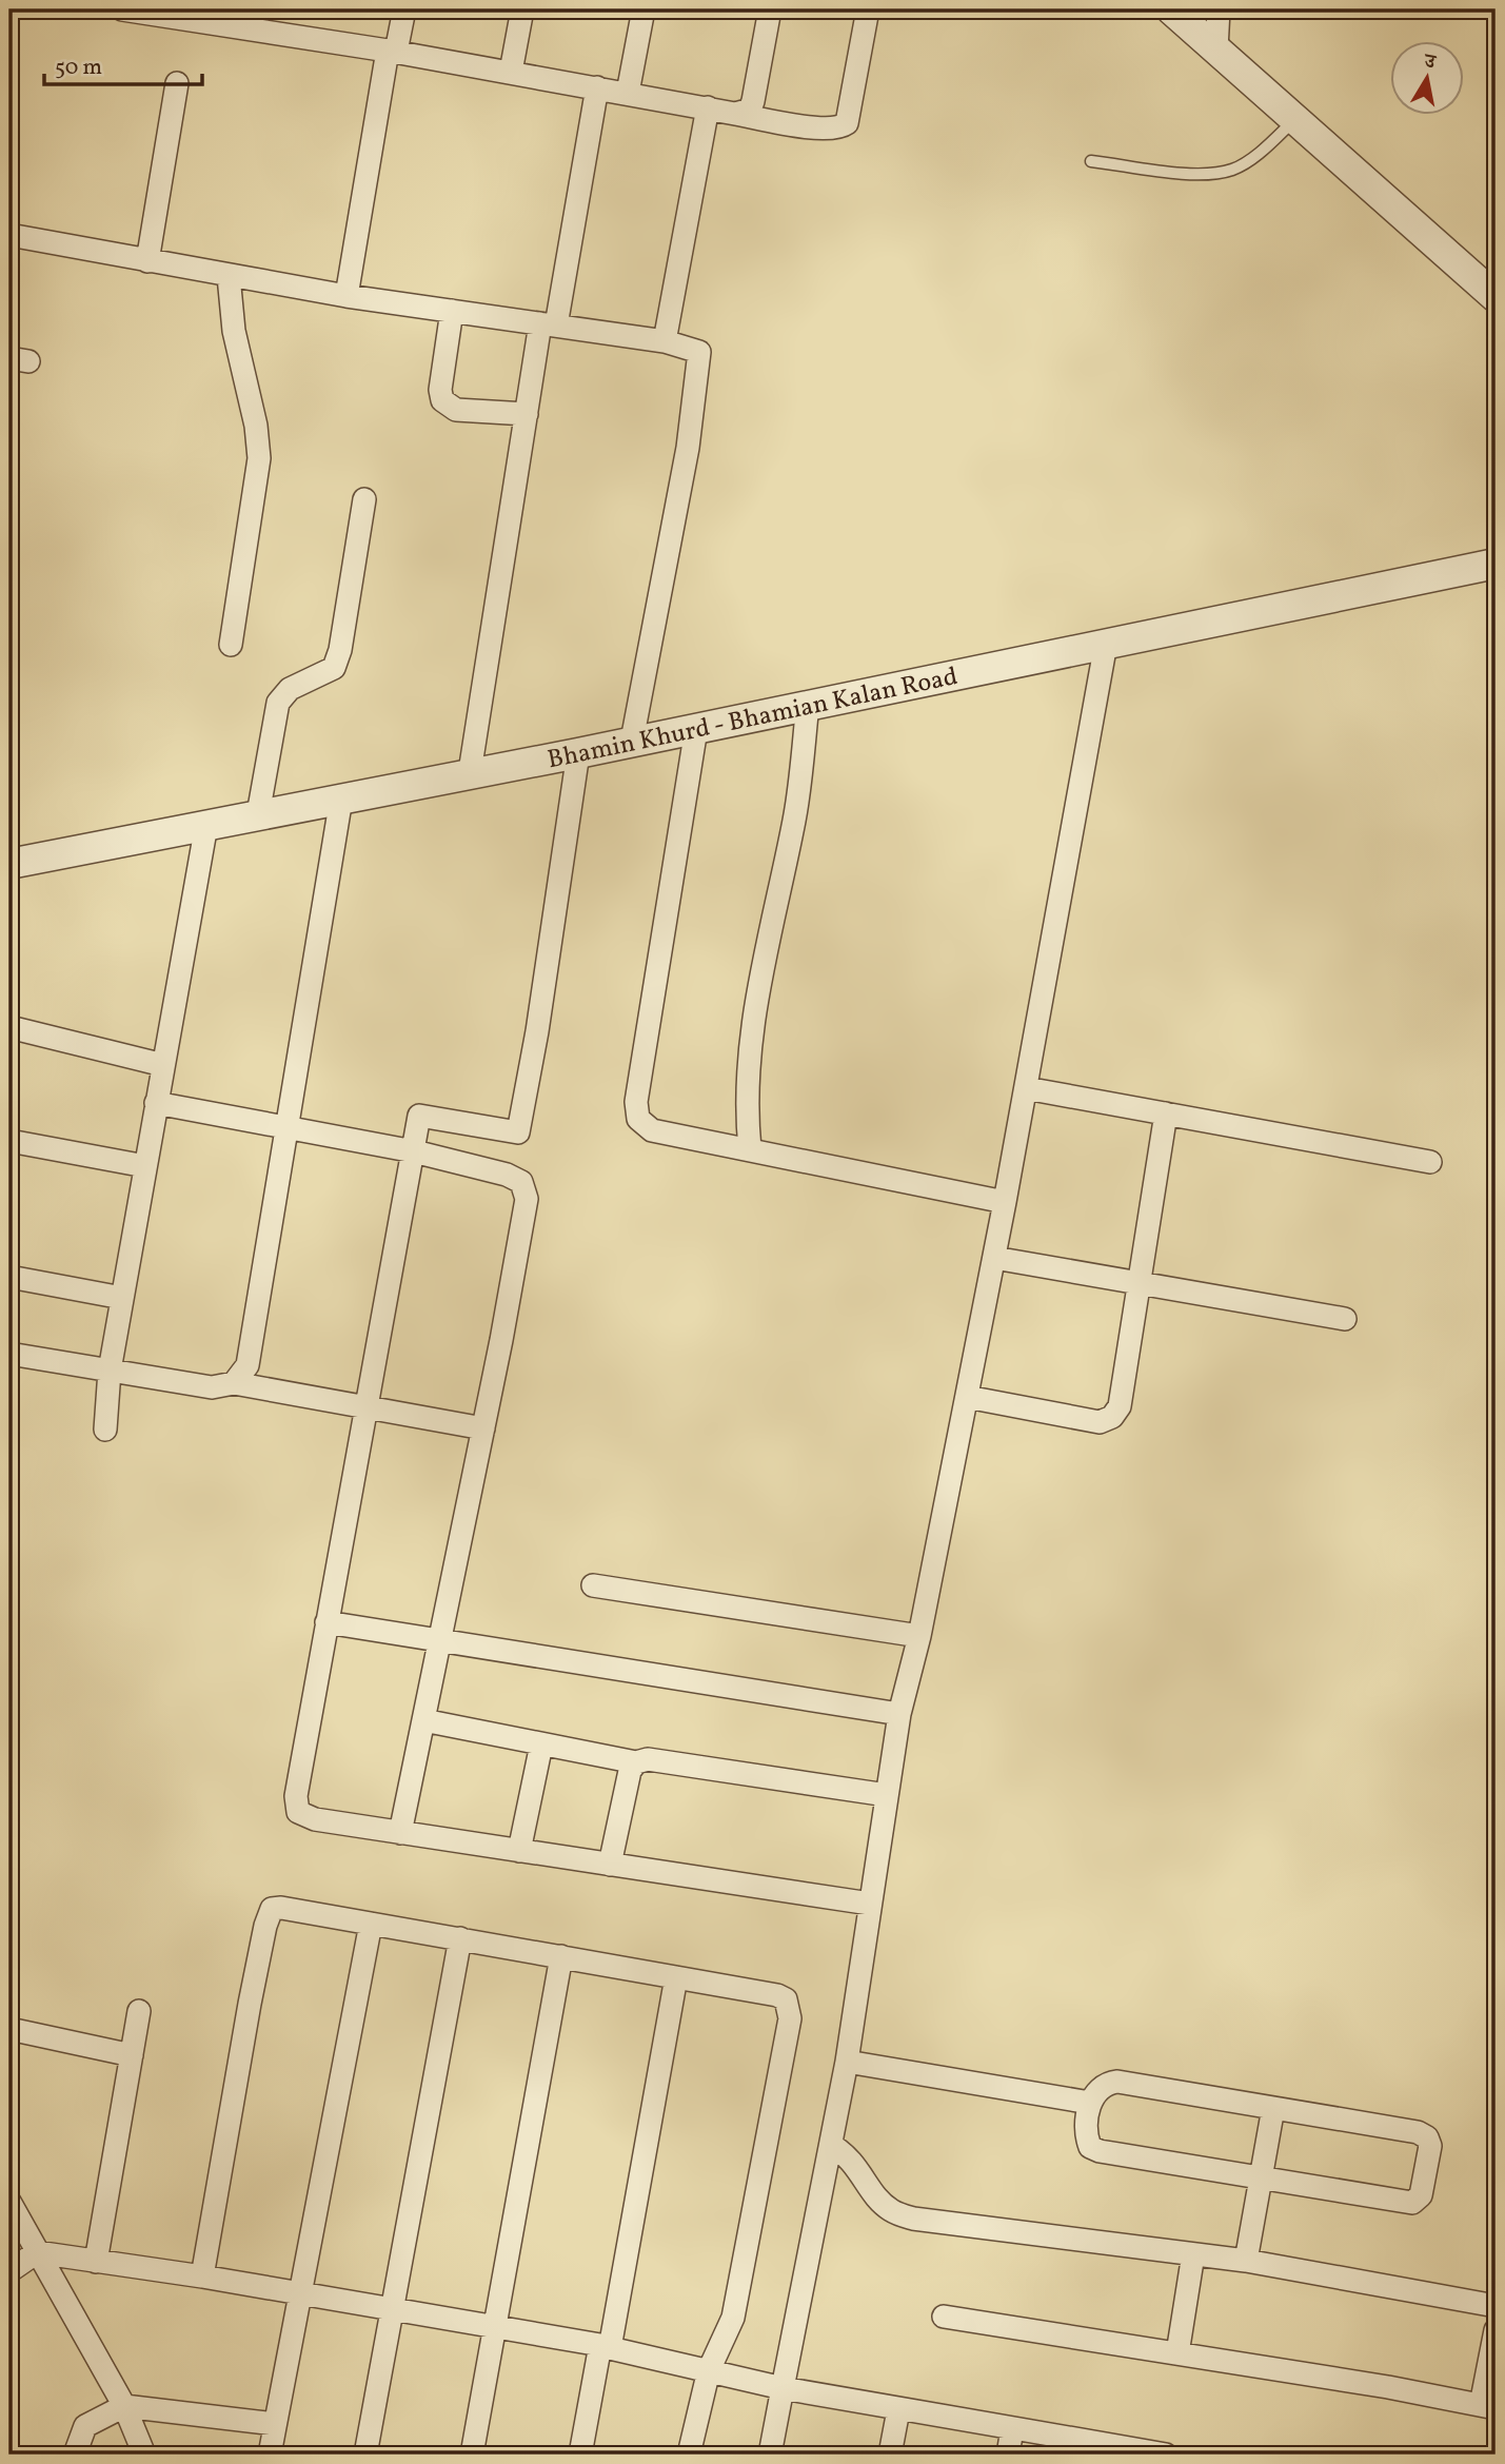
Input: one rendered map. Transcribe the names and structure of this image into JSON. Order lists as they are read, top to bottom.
{
  "streets": {
    "street": ["Bhamin Khurd - Bhamian Kalan Road"]
  },
  "scale_bar": "50 m",
  "north": "top"
}
